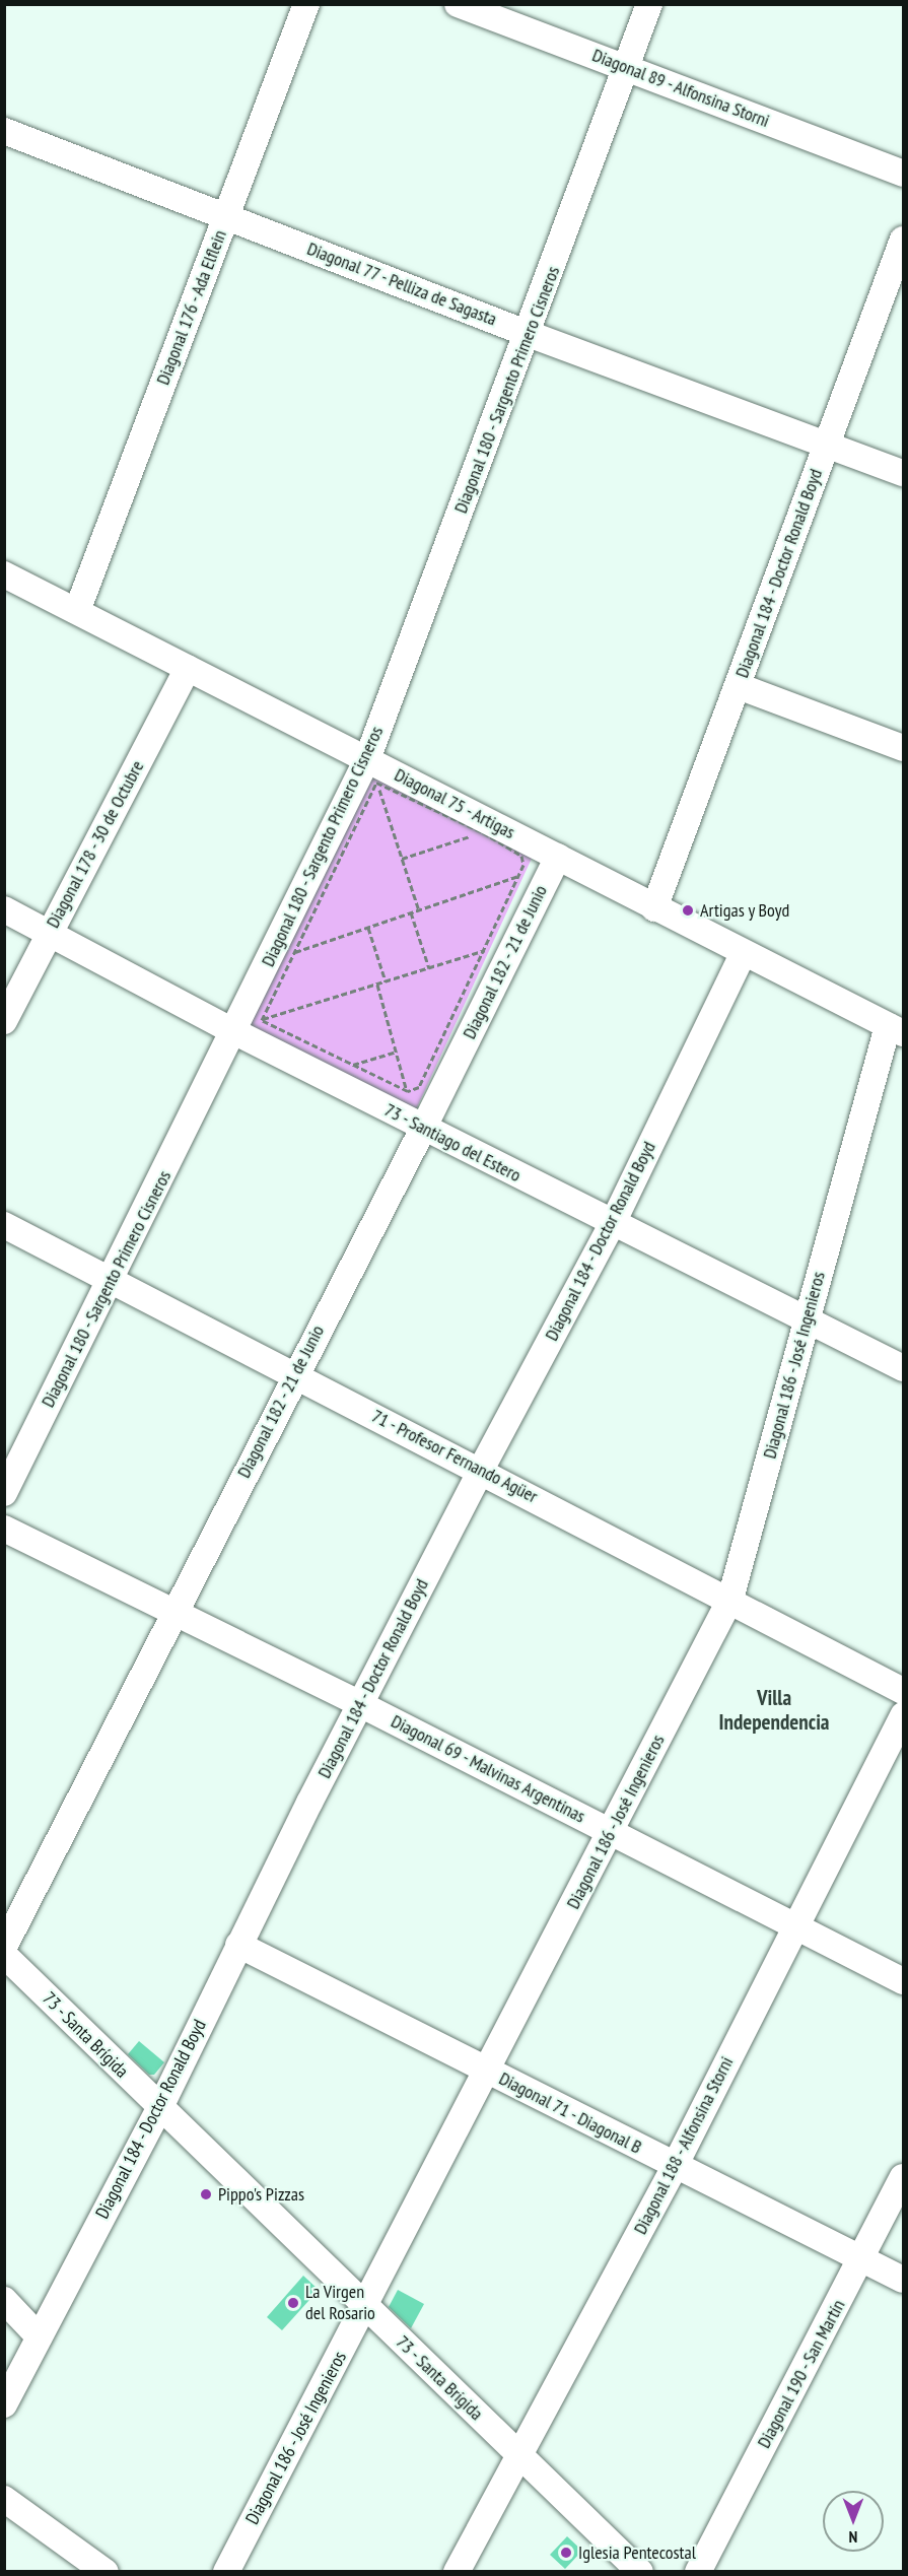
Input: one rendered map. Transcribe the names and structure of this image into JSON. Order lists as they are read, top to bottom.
{
  "streets": {
    "street": [
      "Diagonal 89 - Alfonsina Storni",
      "Diagonal 77 - Pelliza de Sagasta",
      "Diagonal 176 - Ada Elflein",
      "Diagonal 180 - Sargento Primero Cisneros",
      "Diagonal 184 - Doctor Ronald Boyd",
      "Diagonal 75 - Artigas",
      "Diagonal 178 - 30 de Octubre",
      "Diagonal 182 - 21 de Junio",
      "73 - Santiago del Estero",
      "Diagonal 186 - José Ingenieros",
      "71 - Profesor Fernando Agüer",
      "Diagonal 69 - Malvinas Argentinas",
      "73 - Santa Brígida",
      "Diagonal 71 - Diagonal B",
      "Diagonal 188 - Alfonsina Storni",
      "Diagonal 190 - San Martín"
    ]
  },
  "crossings": [
    ["Diagonal 89 - Alfonsina Storni", "Diagonal 180 - Sargento Primero Cisneros"],
    ["Diagonal 77 - Pelliza de Sagasta", "Diagonal 176 - Ada Elflein"],
    ["Diagonal 77 - Pelliza de Sagasta", "Diagonal 180 - Sargento Primero Cisneros"],
    ["Diagonal 77 - Pelliza de Sagasta", "Diagonal 184 - Doctor Ronald Boyd"],
    ["Diagonal 176 - Ada Elflein", "Diagonal 75 - Artigas"],
    ["Diagonal 180 - Sargento Primero Cisneros", "Diagonal 75 - Artigas"],
    ["Diagonal 180 - Sargento Primero Cisneros", "73 - Santiago del Estero"],
    ["Diagonal 180 - Sargento Primero Cisneros", "71 - Profesor Fernando Agüer"],
    ["Diagonal 184 - Doctor Ronald Boyd", "Diagonal 75 - Artigas"],
    ["Diagonal 184 - Doctor Ronald Boyd", "73 - Santiago del Estero"],
    ["Diagonal 184 - Doctor Ronald Boyd", "71 - Profesor Fernando Agüer"],
    ["Diagonal 184 - Doctor Ronald Boyd", "Diagonal 69 - Malvinas Argentinas"],
    ["Diagonal 184 - Doctor Ronald Boyd", "73 - Santa Brígida"],
    ["Diagonal 184 - Doctor Ronald Boyd", "Diagonal 71 - Diagonal B"],
    ["Diagonal 75 - Artigas", "Diagonal 178 - 30 de Octubre"],
    ["Diagonal 75 - Artigas", "Diagonal 182 - 21 de Junio"],
    ["Diagonal 75 - Artigas", "Diagonal 186 - José Ingenieros"],
    ["Diagonal 178 - 30 de Octubre", "73 - Santiago del Estero"],
    ["Diagonal 182 - 21 de Junio", "73 - Santiago del Estero"],
    ["Diagonal 182 - 21 de Junio", "71 - Profesor Fernando Agüer"],
    ["Diagonal 182 - 21 de Junio", "Diagonal 69 - Malvinas Argentinas"],
    ["73 - Santiago del Estero", "Diagonal 186 - José Ingenieros"],
    ["Diagonal 186 - José Ingenieros", "71 - Profesor Fernando Agüer"],
    ["Diagonal 186 - José Ingenieros", "Diagonal 69 - Malvinas Argentinas"],
    ["Diagonal 186 - José Ingenieros", "73 - Santa Brígida"],
    ["Diagonal 186 - José Ingenieros", "Diagonal 71 - Diagonal B"],
    ["Diagonal 69 - Malvinas Argentinas", "Diagonal 188 - Alfonsina Storni"],
    ["73 - Santa Brígida", "Diagonal 188 - Alfonsina Storni"],
    ["Diagonal 71 - Diagonal B", "Diagonal 188 - Alfonsina Storni"],
    ["Diagonal 71 - Diagonal B", "Diagonal 190 - San Martín"]
  ],
  "districts": ["Villa Independencia"],
  "places": [
    "Artigas y Boyd",
    "Pippo's Pizzas",
    "La Virgen del Rosario",
    "Iglesia Pentecostal"
  ],
  "north": "bottom"
}
